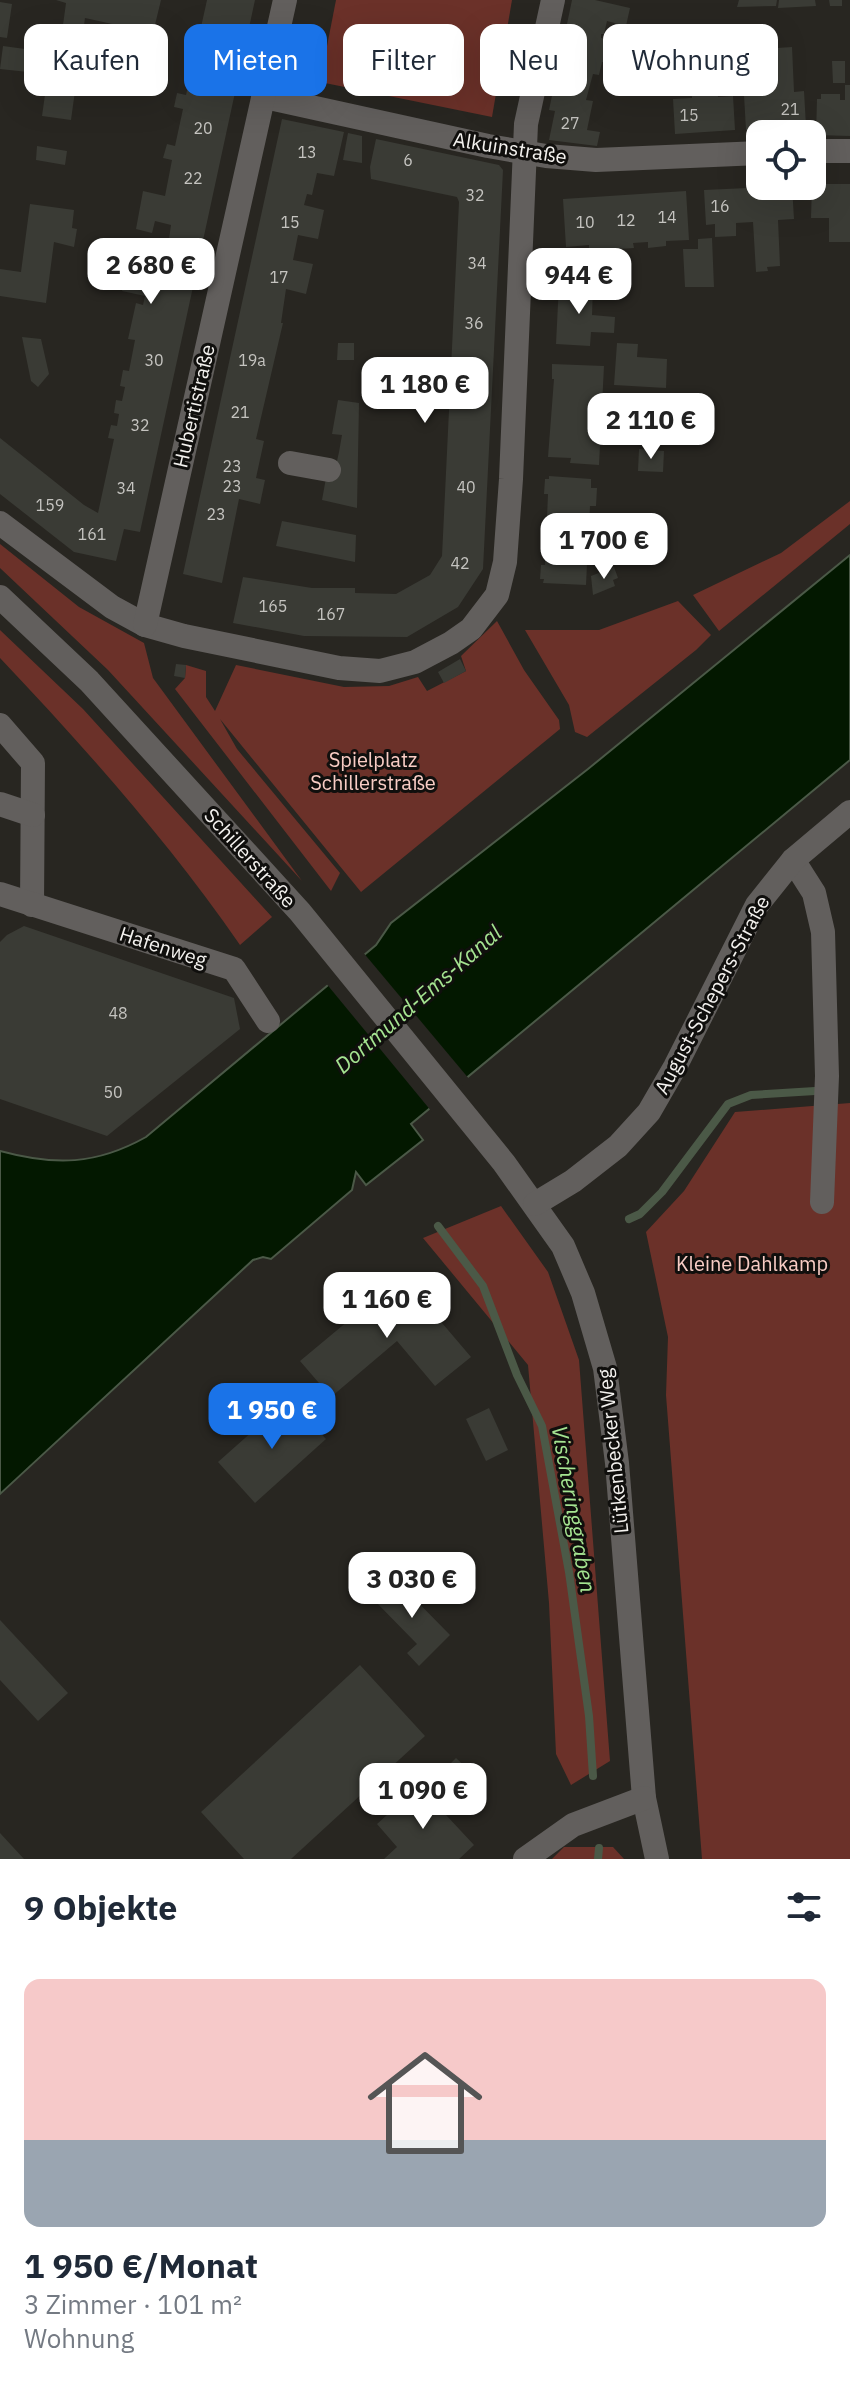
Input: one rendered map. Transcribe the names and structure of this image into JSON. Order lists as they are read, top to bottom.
{
  "streets": {
    "street": [
      "Alkuinstraße",
      "Hubertistraße",
      "Schillerstraße",
      "Hafenweg",
      "August-Schepers-Straße",
      "Lütkenbecker Weg"
    ]
  },
  "crossings": [
    ["Alkuinstraße", "Hubertistraße"],
    ["Schillerstraße", "Lütkenbecker Weg"],
    ["August-Schepers-Straße", "Lütkenbecker Weg"]
  ],
  "water": ["Dortmund-Ems-Kanal", "Vischeringgraben"],
  "parks": ["Spielplatz Schillerstraße", "Kleine Dahlkamp"],
  "house_numbers": [
    "21",
    "15",
    "27",
    "20",
    "13",
    "6",
    "22",
    "32",
    "16",
    "14",
    "12",
    "15",
    "10",
    "34",
    "17",
    "36",
    "30",
    "19a",
    "21",
    "32",
    "23",
    "23",
    "40",
    "34",
    "159",
    "23",
    "161",
    "42",
    "165",
    "167",
    "48",
    "50"
  ],
  "page": {
    "chip": [
      "Kaufen",
      "Mieten",
      "Filter",
      "Neu",
      "Wohnung"
    ],
    "price": [
      "2 680 €",
      "944 €",
      "1 180 €",
      "2 110 €",
      "1 700 €",
      "1 160 €",
      "1 950 €",
      "3 030 €",
      "1 090 €"
    ],
    "heading": "9 Objekte",
    "list": [
      {
        "name": "1 950 €/Monat",
        "note": "3 Zimmer · 101 m² · Wohnung"
      }
    ]
  }
}
